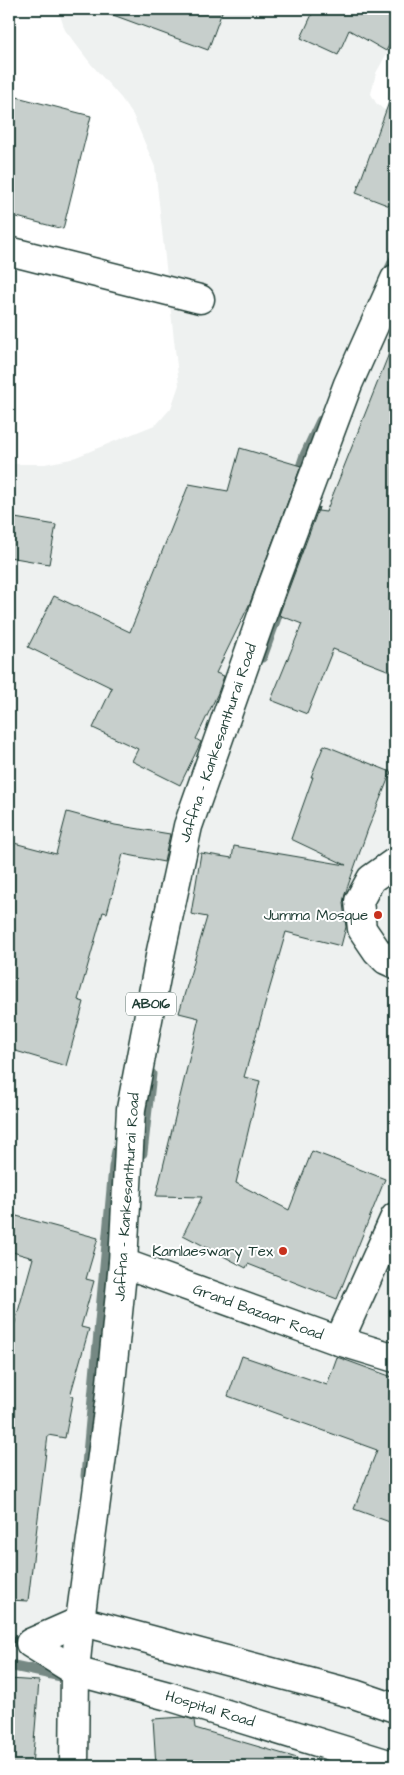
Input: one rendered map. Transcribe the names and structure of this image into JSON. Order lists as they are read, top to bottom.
{
  "streets": {
    "street": [
      "Jaffna - Kankesanthurai Road",
      "AB016",
      "Grand Bazaar Road",
      "Hospital Road"
    ]
  },
  "crossings": [
    ["Jaffna - Kankesanthurai Road", "Grand Bazaar Road"],
    ["Jaffna - Kankesanthurai Road", "Hospital Road"]
  ],
  "places": ["Jumma Mosque", "Kamlaeswary Tex"]
}
